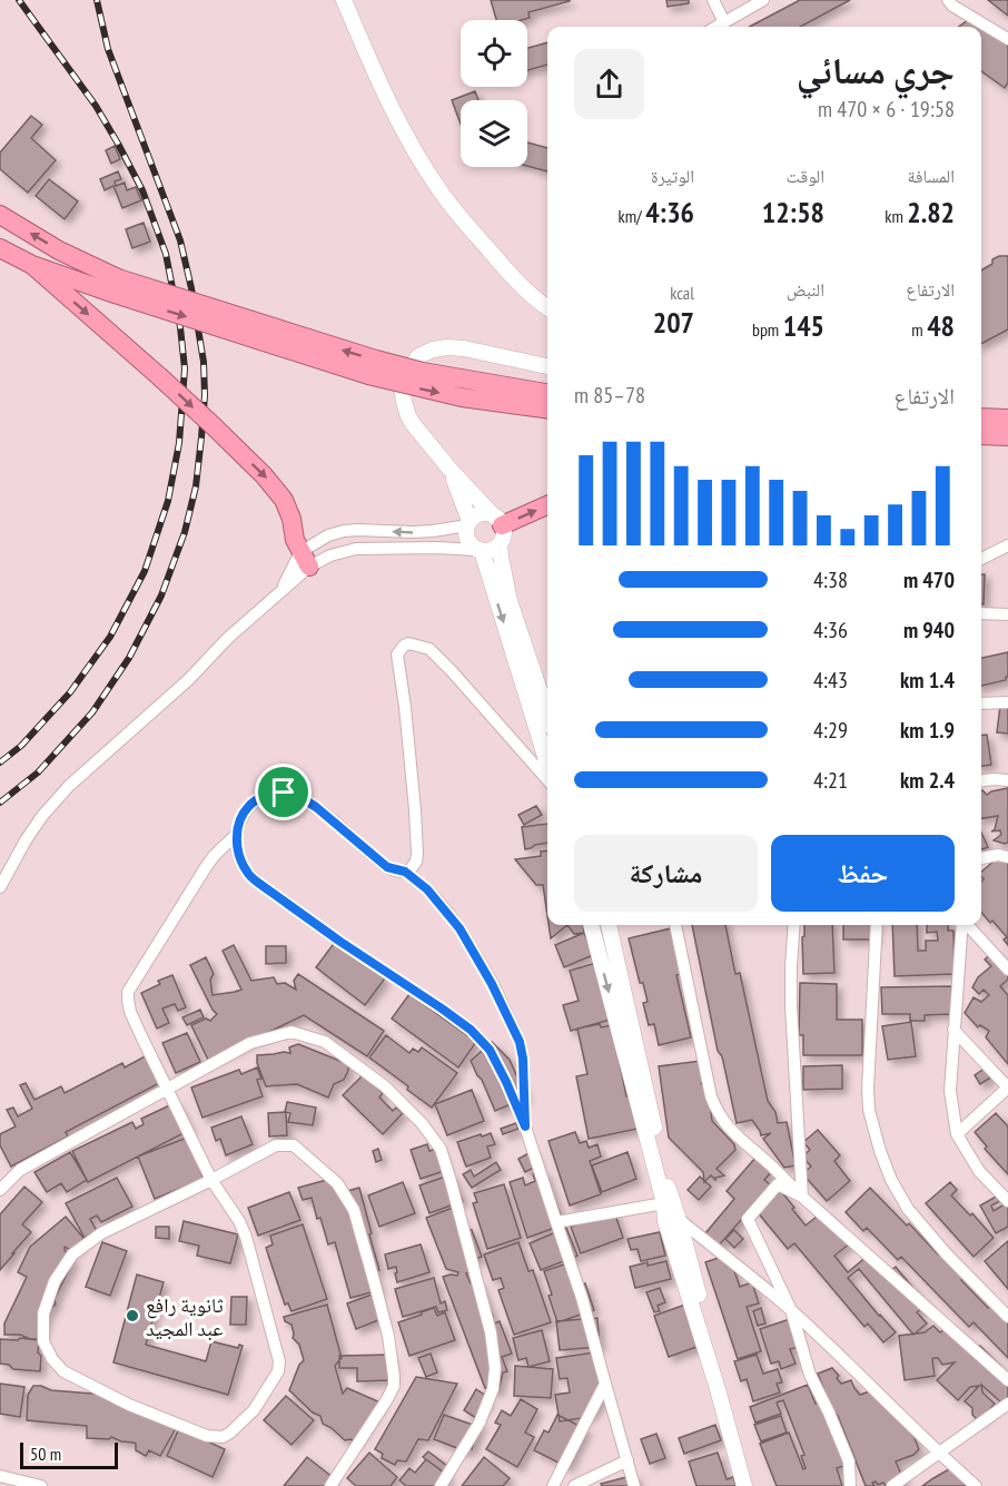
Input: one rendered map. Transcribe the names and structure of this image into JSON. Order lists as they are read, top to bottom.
{
  "places": ["ثانوية رافع عبد المجيد"],
  "scale_bar": "50 m",
  "page": {
    "heading": ["جري مسائي", "19:58 · 6 × 470 m"],
    "stats": [
      ["المسافة", "2.82 km"],
      ["الوقت", "12:58"],
      ["الوتيرة", "4:36 /km"],
      ["الارتفاع", "48 m"],
      ["النبض", "145 bpm"],
      ["kcal", "207"]
    ],
    "chart": ["الارتفاع", "78–85 m"],
    "list": [
      {
        "name": "470 m",
        "note": "4:38"
      },
      {
        "name": "940 m",
        "note": "4:36"
      },
      {
        "name": "1.4 km",
        "note": "4:43"
      },
      {
        "name": "1.9 km",
        "note": "4:29"
      },
      {
        "name": "2.4 km",
        "note": "4:21"
      }
    ],
    "buttons": ["حفظ", "مشاركة"],
    "scale": "50 m"
  }
}
